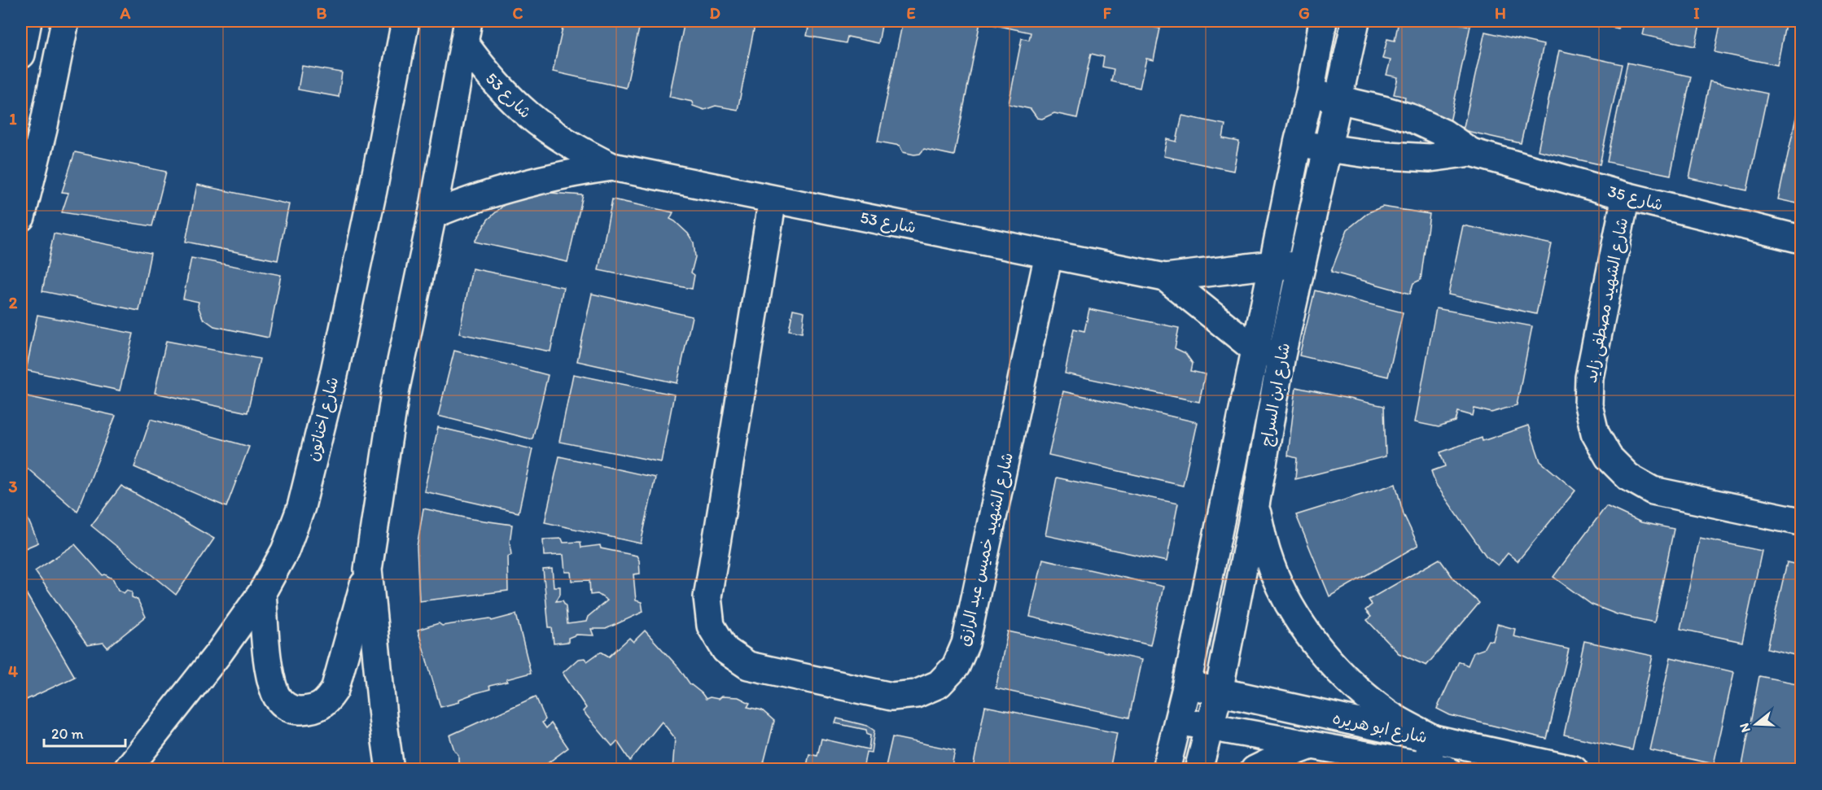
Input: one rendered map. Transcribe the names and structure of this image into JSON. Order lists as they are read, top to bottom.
{
  "streets": {
    "street": [
      "شارع 53",
      "شارع 35",
      "شارع الشهيد مصطفى زايد",
      "شارع ابن السراج",
      "شارع اخناتون",
      "شارع الشهيد خميس عبد الرازق",
      "شارع ابو هريره"
    ]
  },
  "crossings": [
    ["شارع 53", "شارع ابن السراج"],
    ["شارع 53", "شارع الشهيد خميس عبد الرازق"],
    ["شارع 35", "شارع الشهيد مصطفى زايد"],
    ["شارع 35", "شارع ابن السراج"],
    ["شارع ابن السراج", "شارع ابو هريره"]
  ],
  "scale_bar": "20 m",
  "north": "left",
  "grid": {
    "columns": [
      "A",
      "B",
      "C",
      "D",
      "E",
      "F",
      "G",
      "H",
      "I"
    ],
    "rows": [
      "1",
      "2",
      "3",
      "4"
    ]
  }
}
